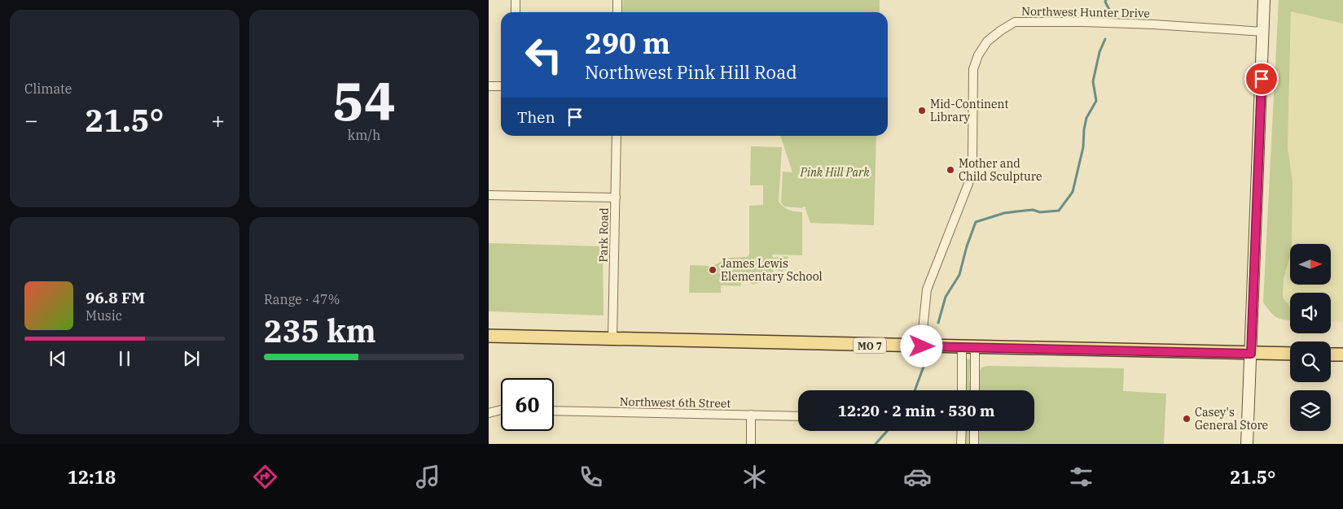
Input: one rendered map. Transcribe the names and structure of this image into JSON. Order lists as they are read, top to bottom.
{
  "streets": {
    "main road": ["MO 7"],
    "street": ["Northwest Hunter Drive", "Park Road", "Northwest 6th Street"]
  },
  "crossings": [
    ["Northwest Hunter Drive", "MO 7"],
    ["Park Road", "MO 7"]
  ],
  "parks": ["Pink Hill Park"],
  "places": [
    "Mid-Continent Library",
    "Mother and Child Sculpture",
    "James Lewis Elementary School",
    "Casey's General Store"
  ],
  "north": "right",
  "page": {
    "tile": [
      "Climate",
      ["54", "km/h"],
      ["Range · 47%", "235 km"]
    ],
    "turn": ["290 m", "Northwest Pink Hill Road"],
    "then": "Then",
    "heat": ["−", "21.5°", "+"],
    "song": ["96.8 FM", "Music"],
    "limit": "60",
    "trip": "12:20 · 2 min · 530 m",
    "tabs": ["12:18", "21.5°"]
  }
}
